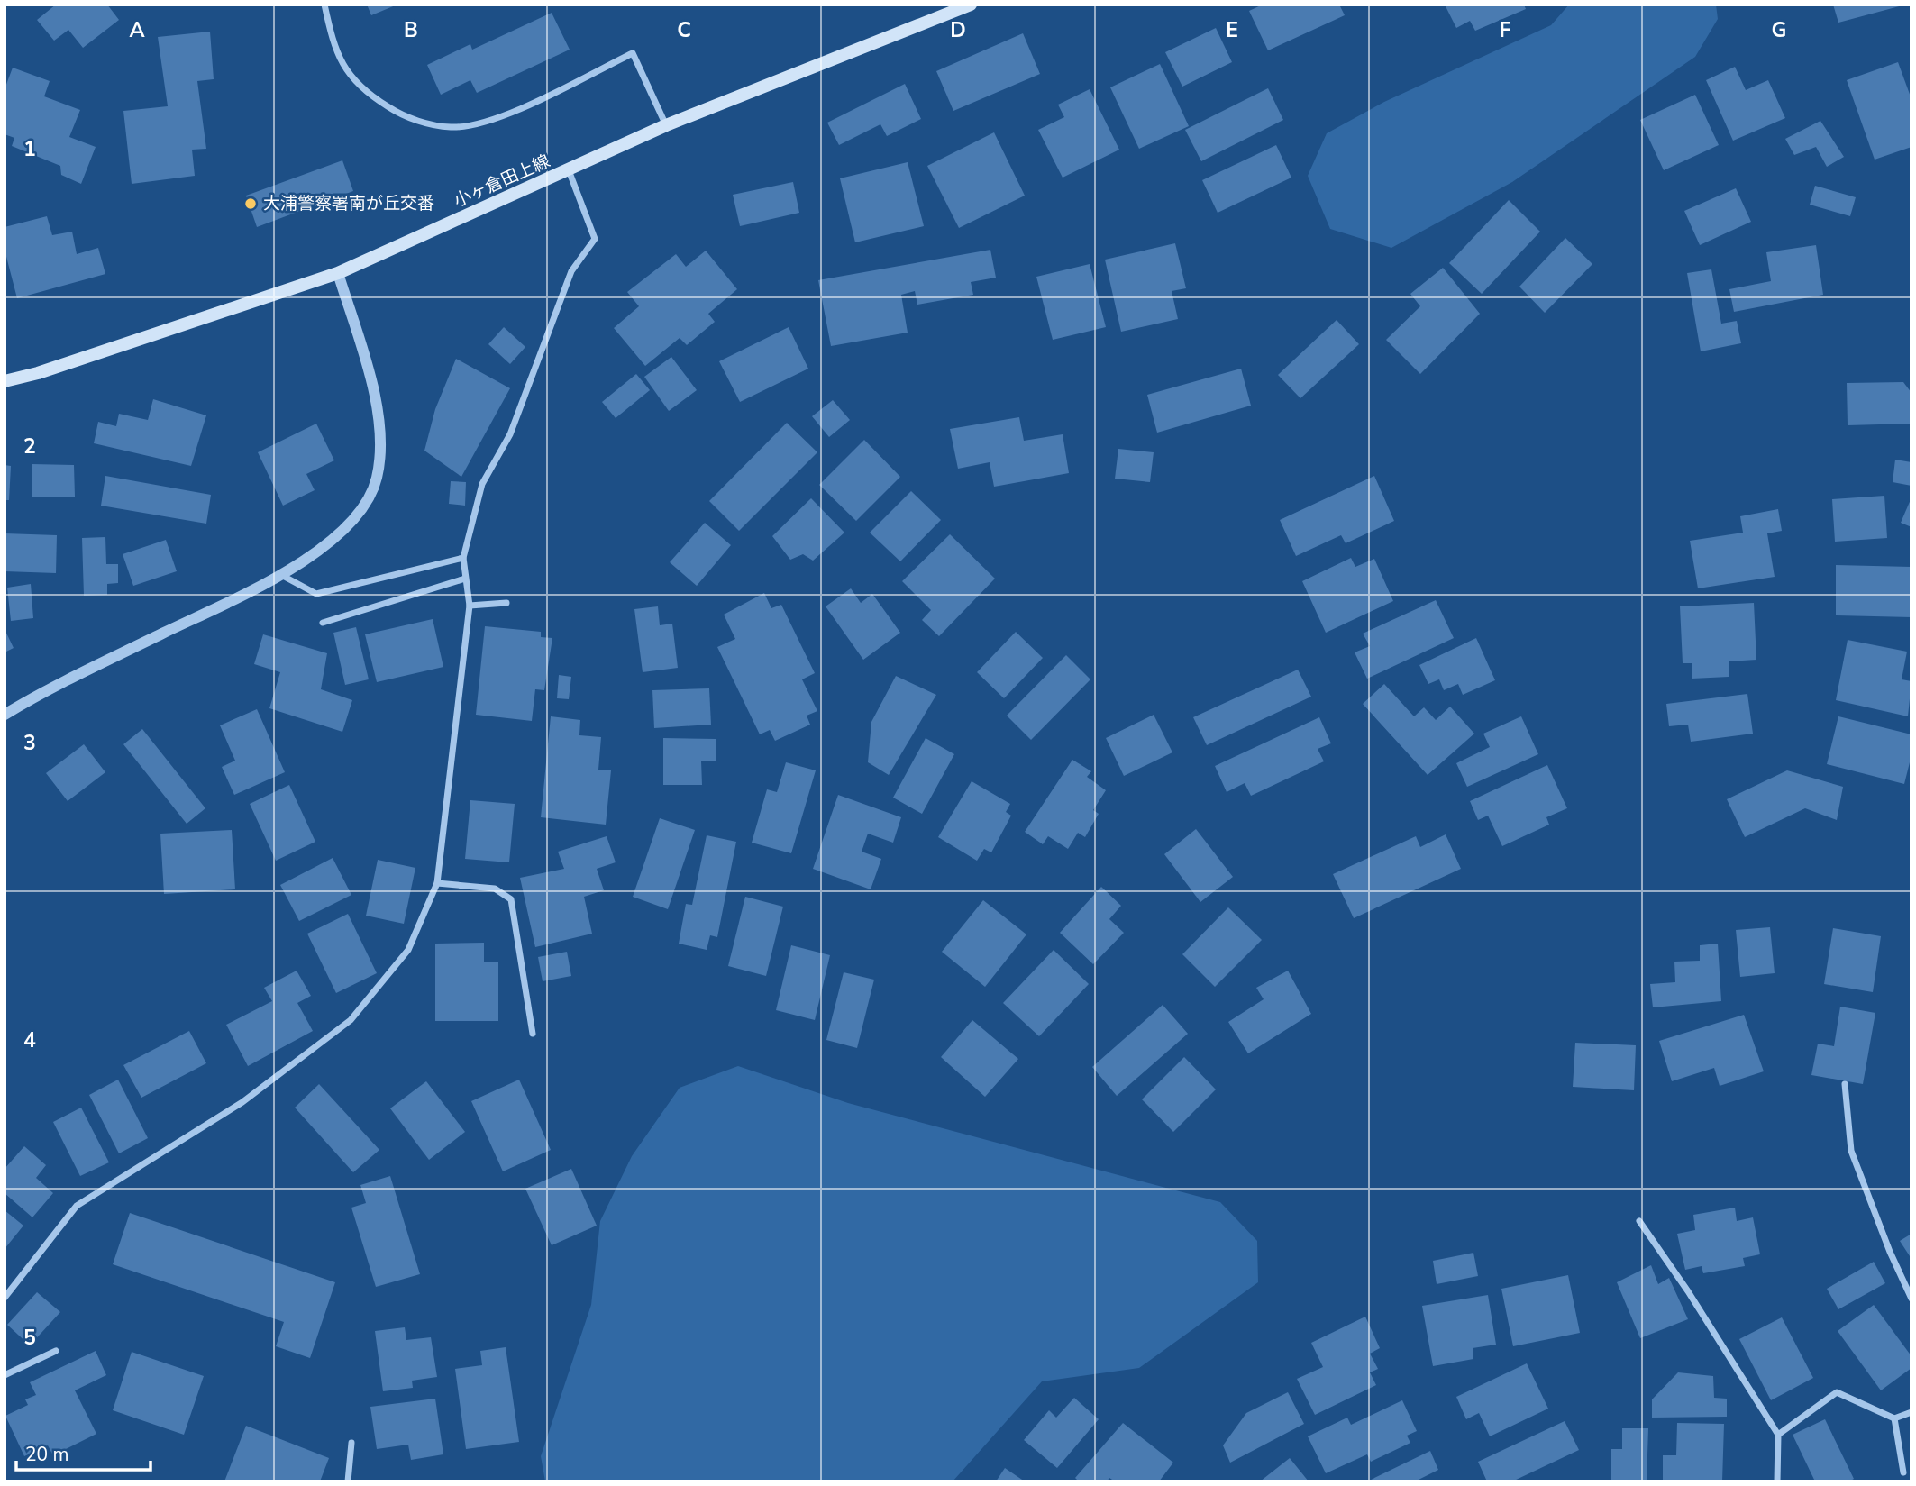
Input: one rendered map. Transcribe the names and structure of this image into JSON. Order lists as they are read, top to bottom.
{
  "streets": {
    "main road": ["小ヶ倉田上線"]
  },
  "places": ["大浦警察署南が丘交番"],
  "scale_bar": "20 m",
  "grid": {
    "columns": [
      "A",
      "B",
      "C",
      "D",
      "E",
      "F",
      "G"
    ],
    "rows": [
      "1",
      "2",
      "3",
      "4",
      "5"
    ]
  }
}
